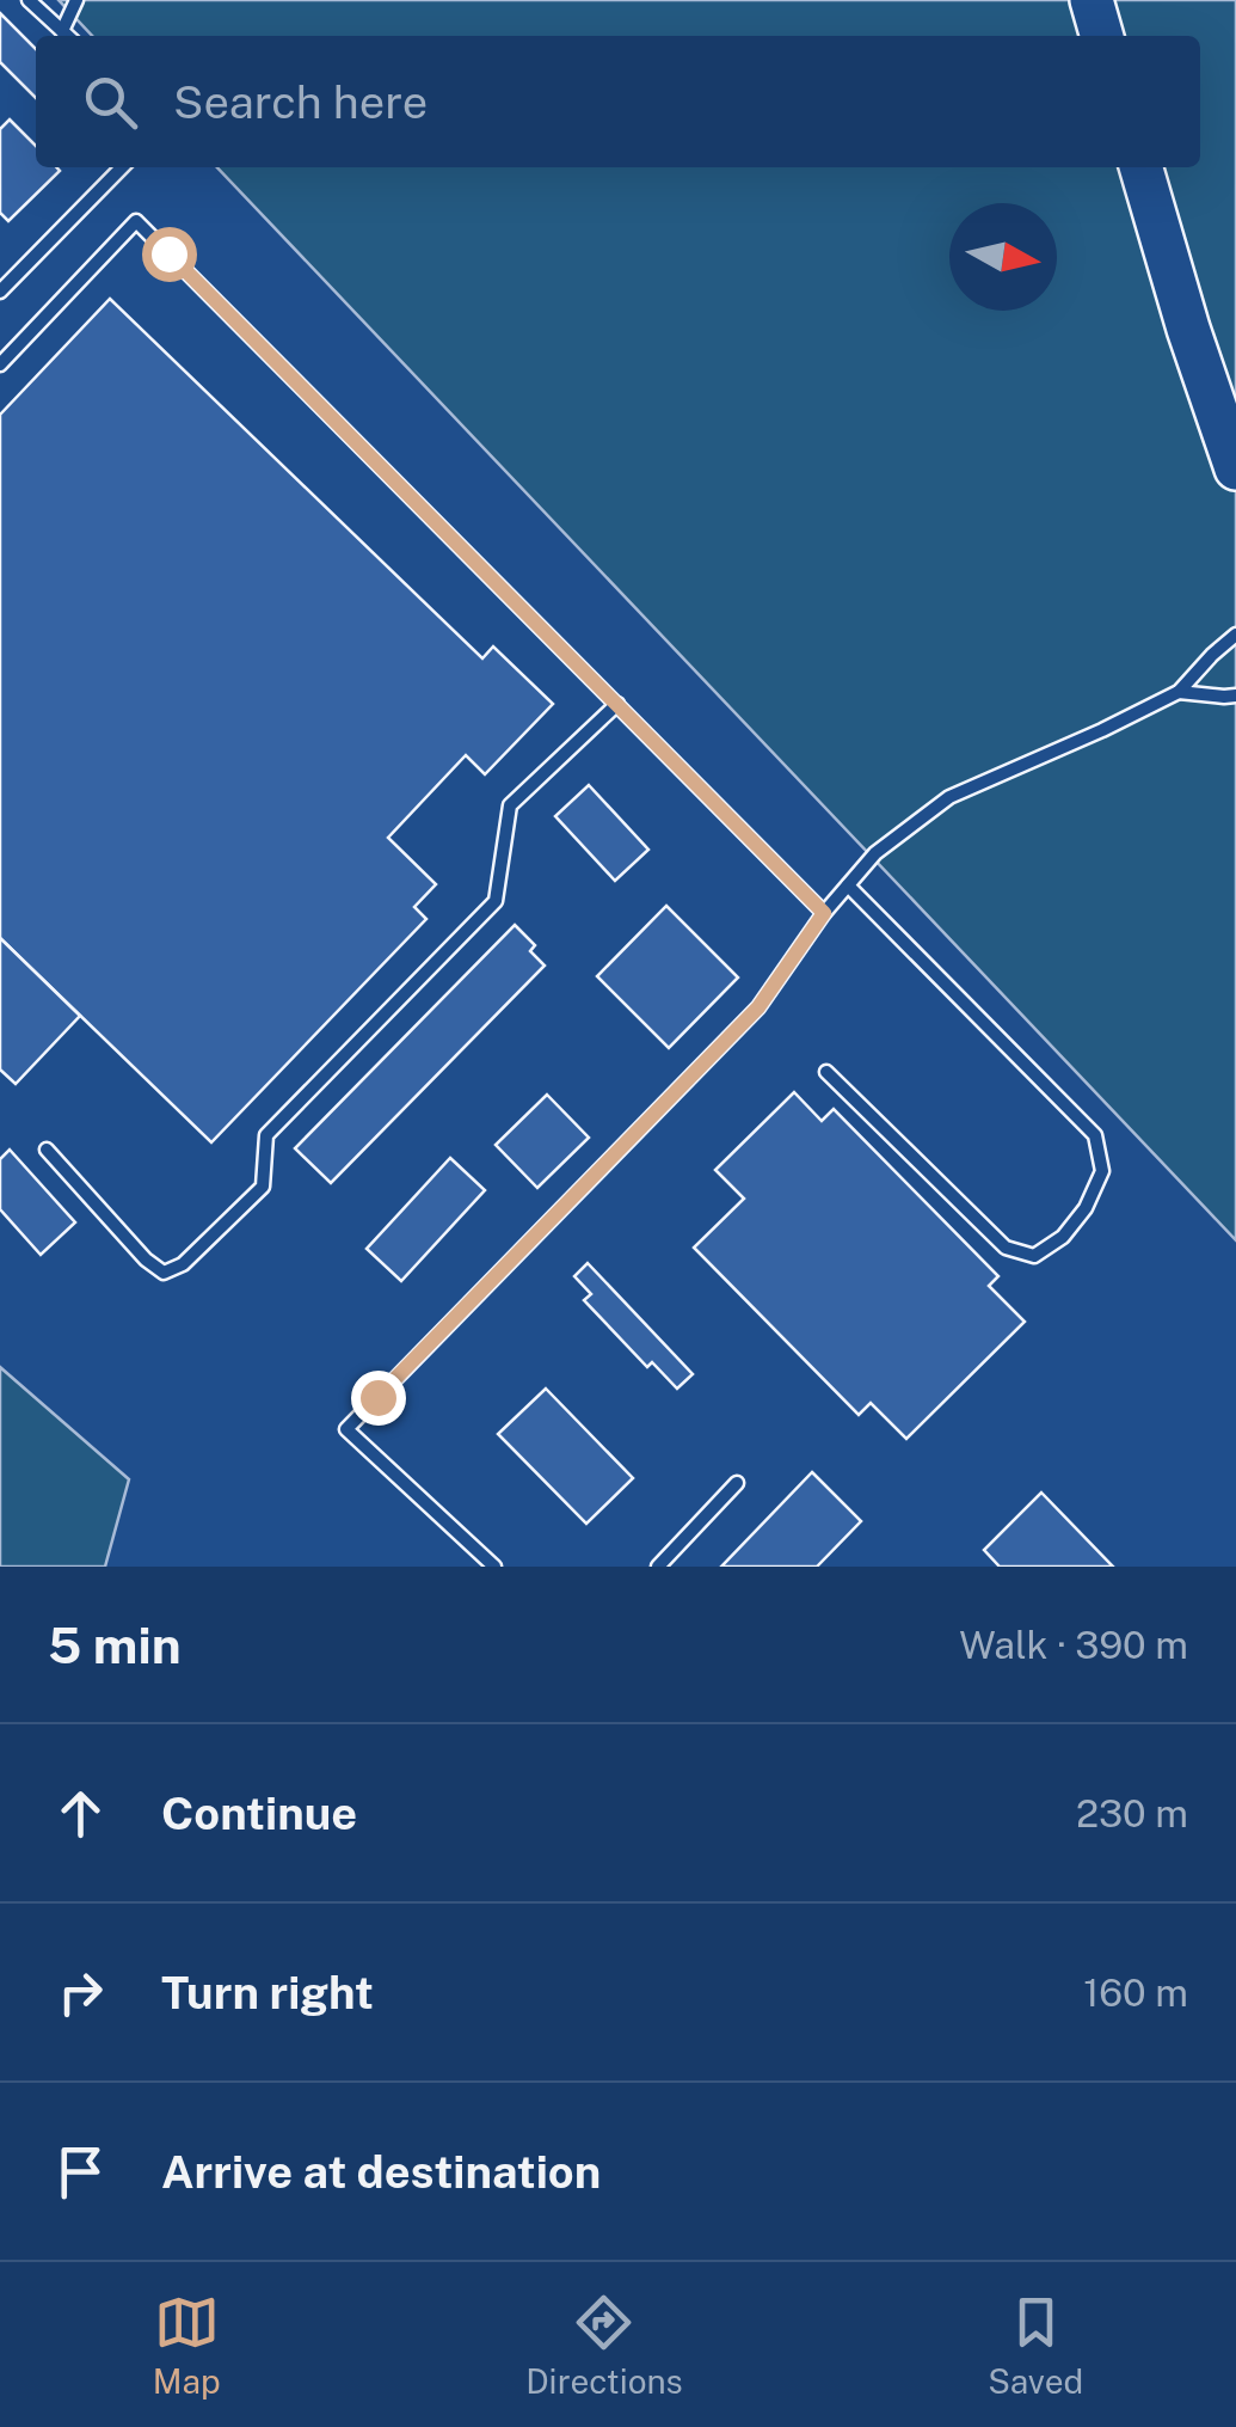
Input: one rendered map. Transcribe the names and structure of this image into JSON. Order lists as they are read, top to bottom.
{
  "north": "right",
  "page": {
    "search": "Search here",
    "heading": ["5 min", "Walk · 390 m"],
    "list": [
      ["Continue", "230 m"],
      ["Turn right", "160 m"],
      "Arrive at destination"
    ],
    "nav": ["Map", "Directions", "Saved"]
  }
}
